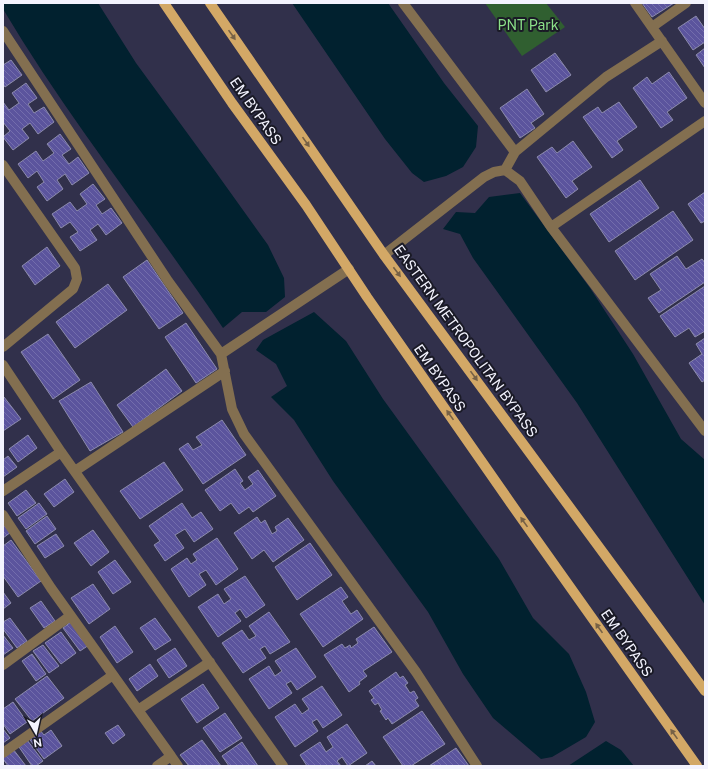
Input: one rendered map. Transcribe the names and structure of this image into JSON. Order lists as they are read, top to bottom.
{
  "streets": {
    "main road": ["EM BYPASS", "EASTERN METROPOLITAN BYPASS"]
  },
  "one_way": ["EM BYPASS", "EASTERN METROPOLITAN BYPASS"],
  "parks": ["PNT Park"],
  "north": "bottom"
}
